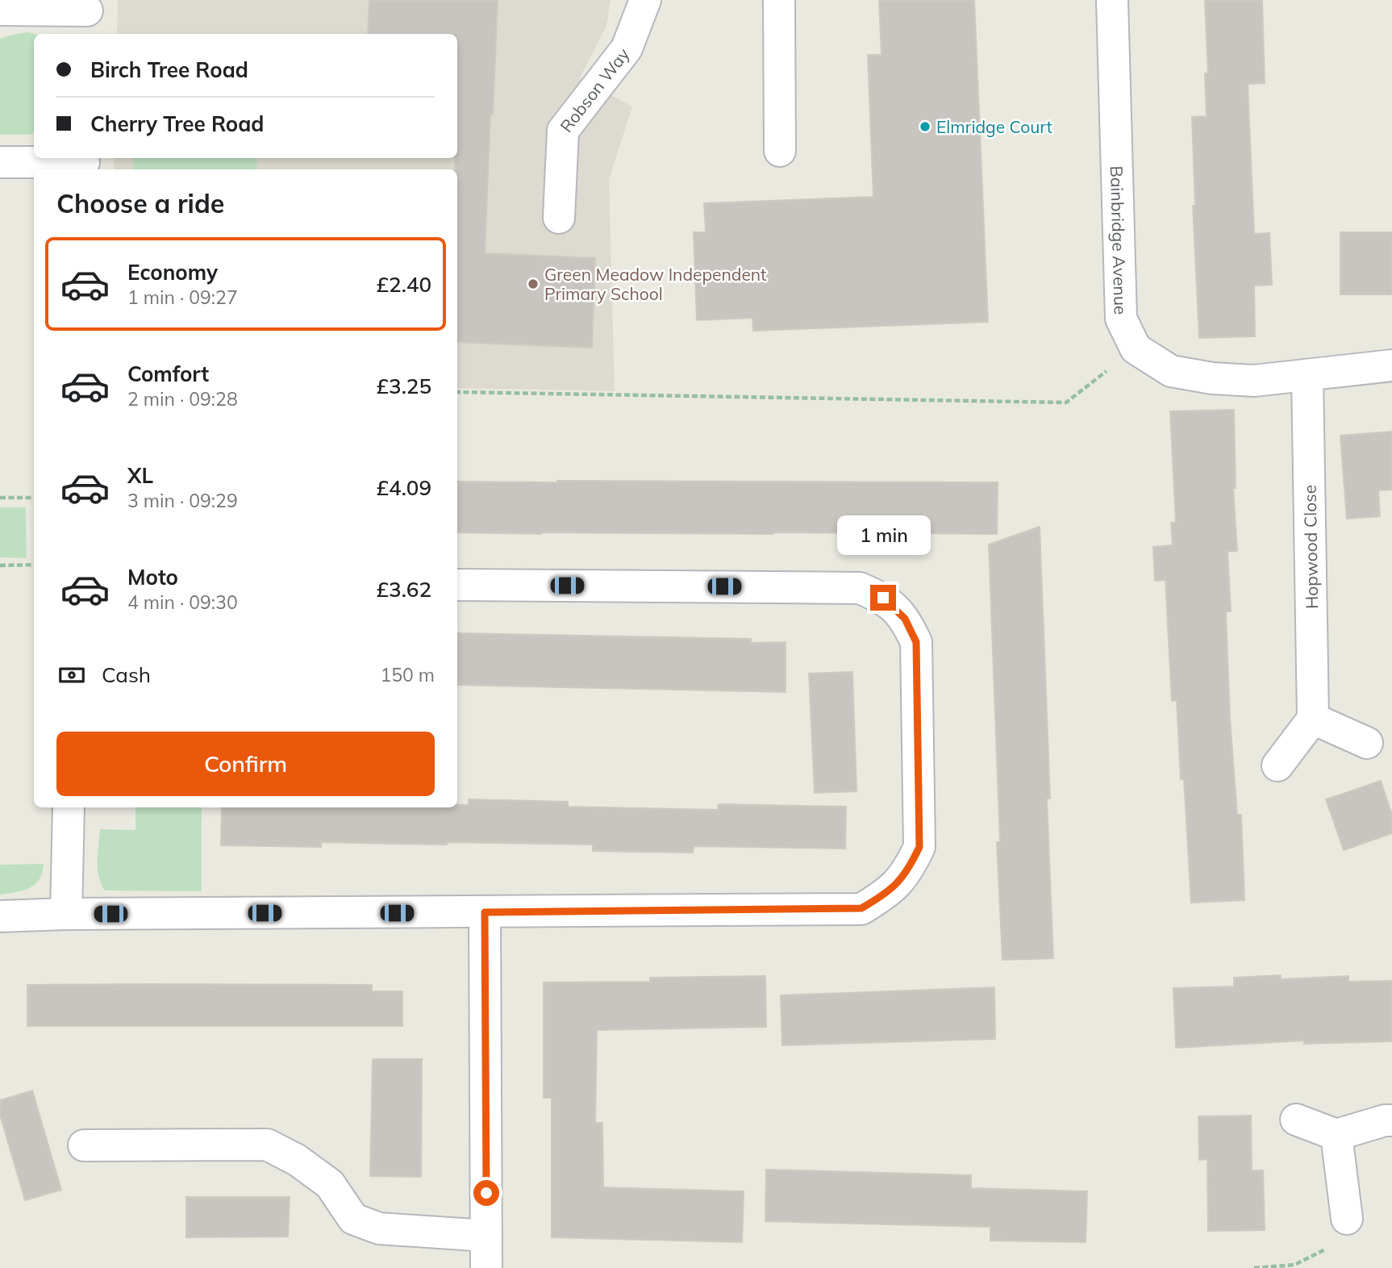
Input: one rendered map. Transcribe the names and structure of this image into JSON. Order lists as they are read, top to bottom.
{
  "streets": {
    "street": ["Robson Way", "Bainbridge Avenue", "Hopwood Close"]
  },
  "places": ["Elmridge Court", "Green Meadow Independent Primary School"],
  "page": {
    "banner": ["Birch Tree Road", "Cherry Tree Road"],
    "heading": "Choose a ride",
    "list": [
      {
        "name": "Economy",
        "note": "1 min · 09:27",
        "value": "£2.40"
      },
      {
        "name": "Comfort",
        "note": "2 min · 09:28",
        "value": "£3.25"
      },
      {
        "name": "XL",
        "note": "3 min · 09:29",
        "value": "£4.09"
      },
      {
        "name": "Moto",
        "note": "4 min · 09:30",
        "value": "£3.62"
      }
    ],
    "bubble": "1 min",
    "pay": ["Cash", "150 m"],
    "buttons": "Confirm"
  }
}
